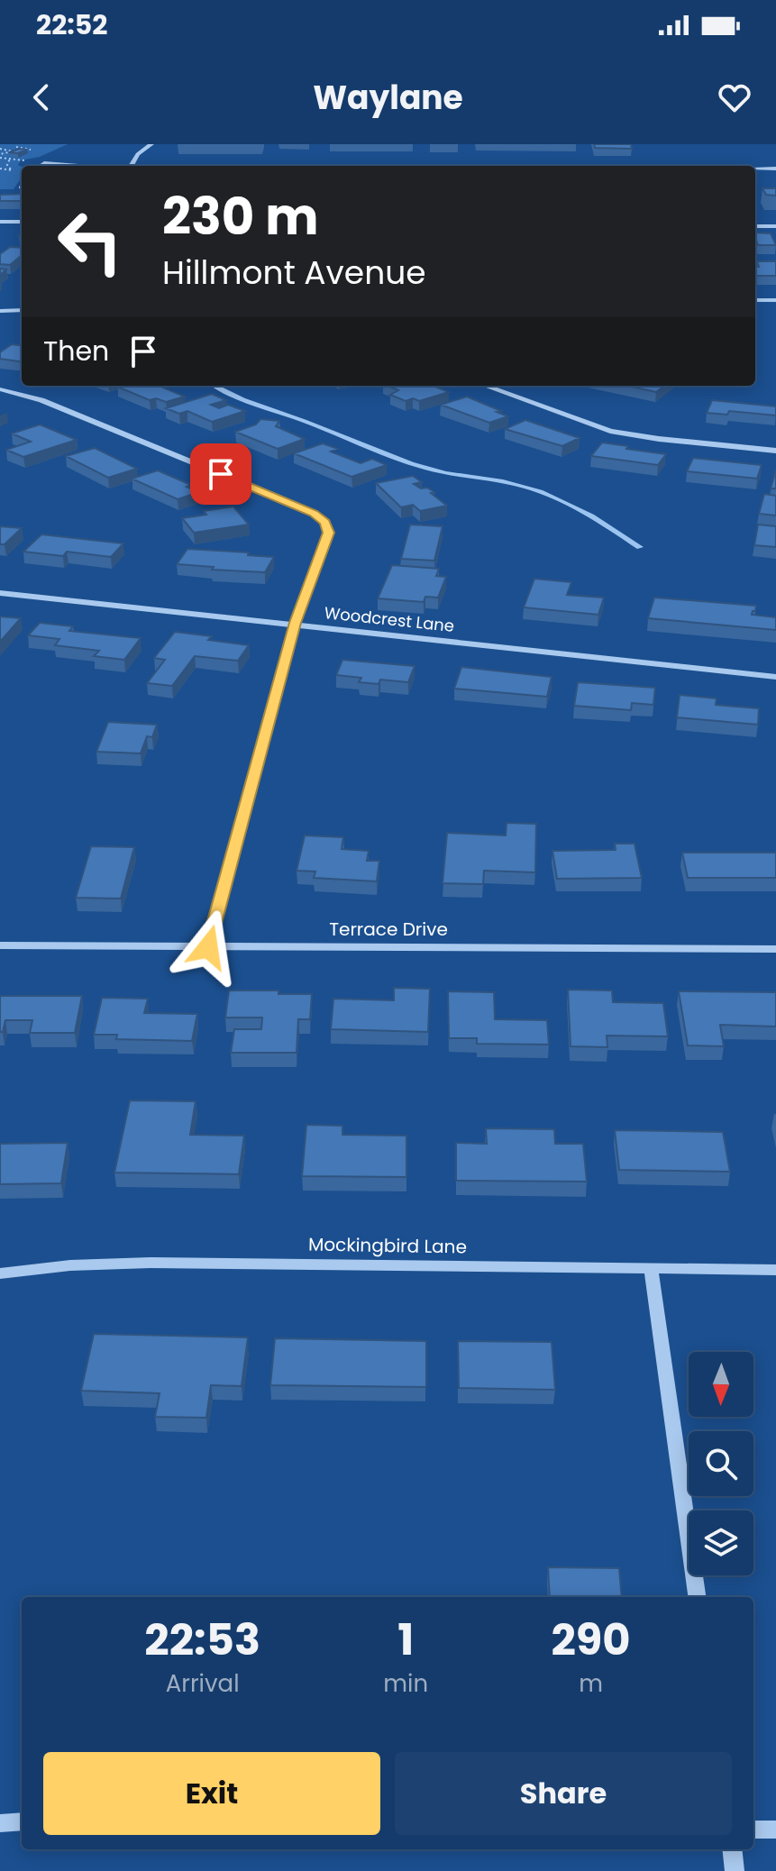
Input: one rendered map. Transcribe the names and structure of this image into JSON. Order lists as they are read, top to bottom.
{
  "streets": {
    "street": ["Woodcrest Lane", "Terrace Drive", "Mockingbird Lane"]
  },
  "north": "bottom",
  "page": {
    "status": "22:52",
    "header": "Waylane",
    "turn": ["230 m", "Hillmont Avenue"],
    "then": "Then",
    "eta": [
      "22:53",
      "Arrival",
      "1",
      "min",
      "290",
      "m"
    ],
    "buttons": ["Exit", "Share"]
  }
}
